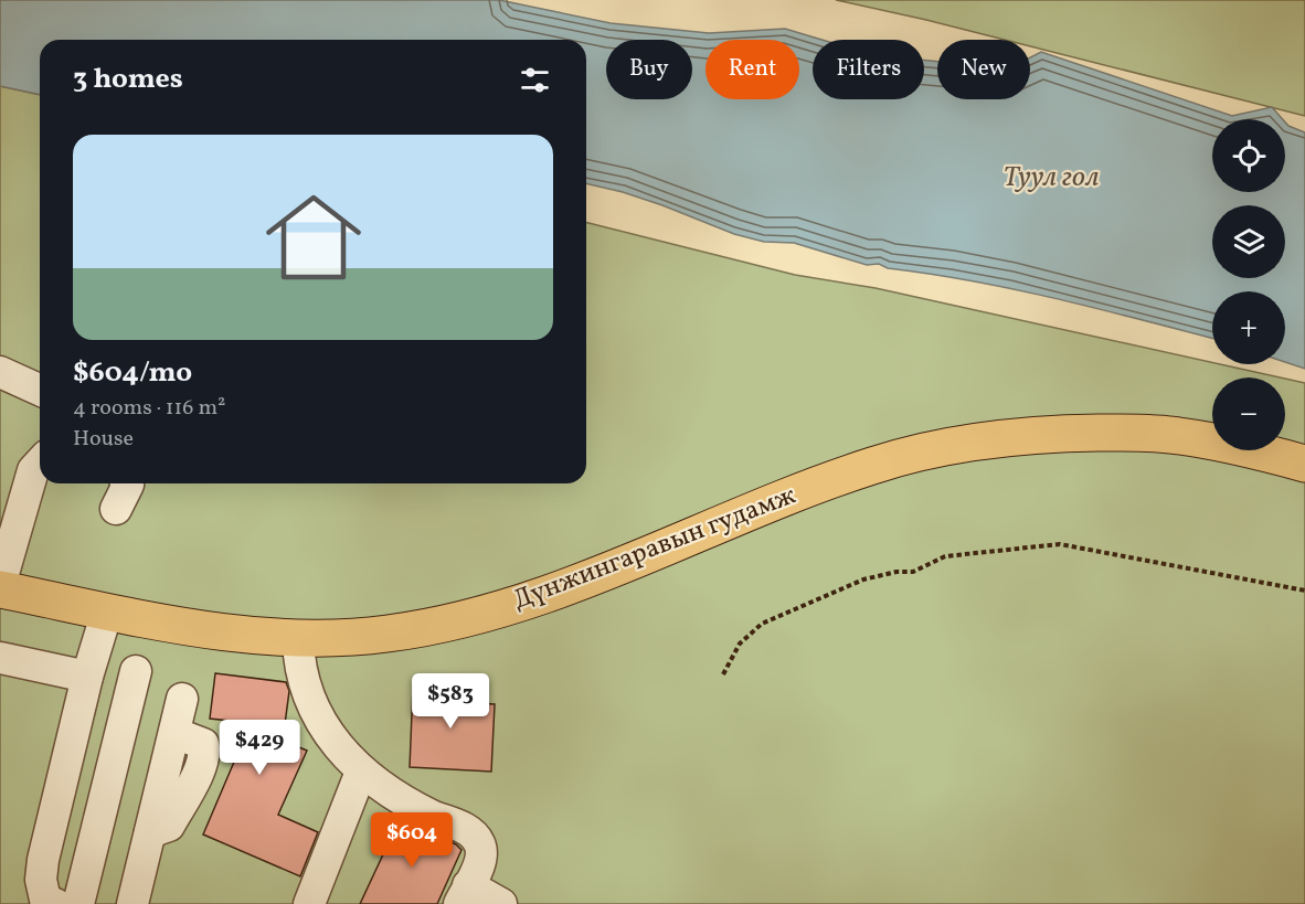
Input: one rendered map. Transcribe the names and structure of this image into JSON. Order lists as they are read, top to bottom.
{
  "streets": {
    "main road": ["Дүнжингаравын гудамж"]
  },
  "water": ["Туул гол"],
  "page": {
    "chip": [
      "Buy",
      "Rent",
      "Filters",
      "New"
    ],
    "heading": "3 homes",
    "map_buttons": ["+", "−"],
    "list": [
      {
        "name": "$604/mo",
        "note": "4 rooms · 116 m² · House"
      }
    ],
    "price": ["$583", "$429", "$604"]
  }
}
